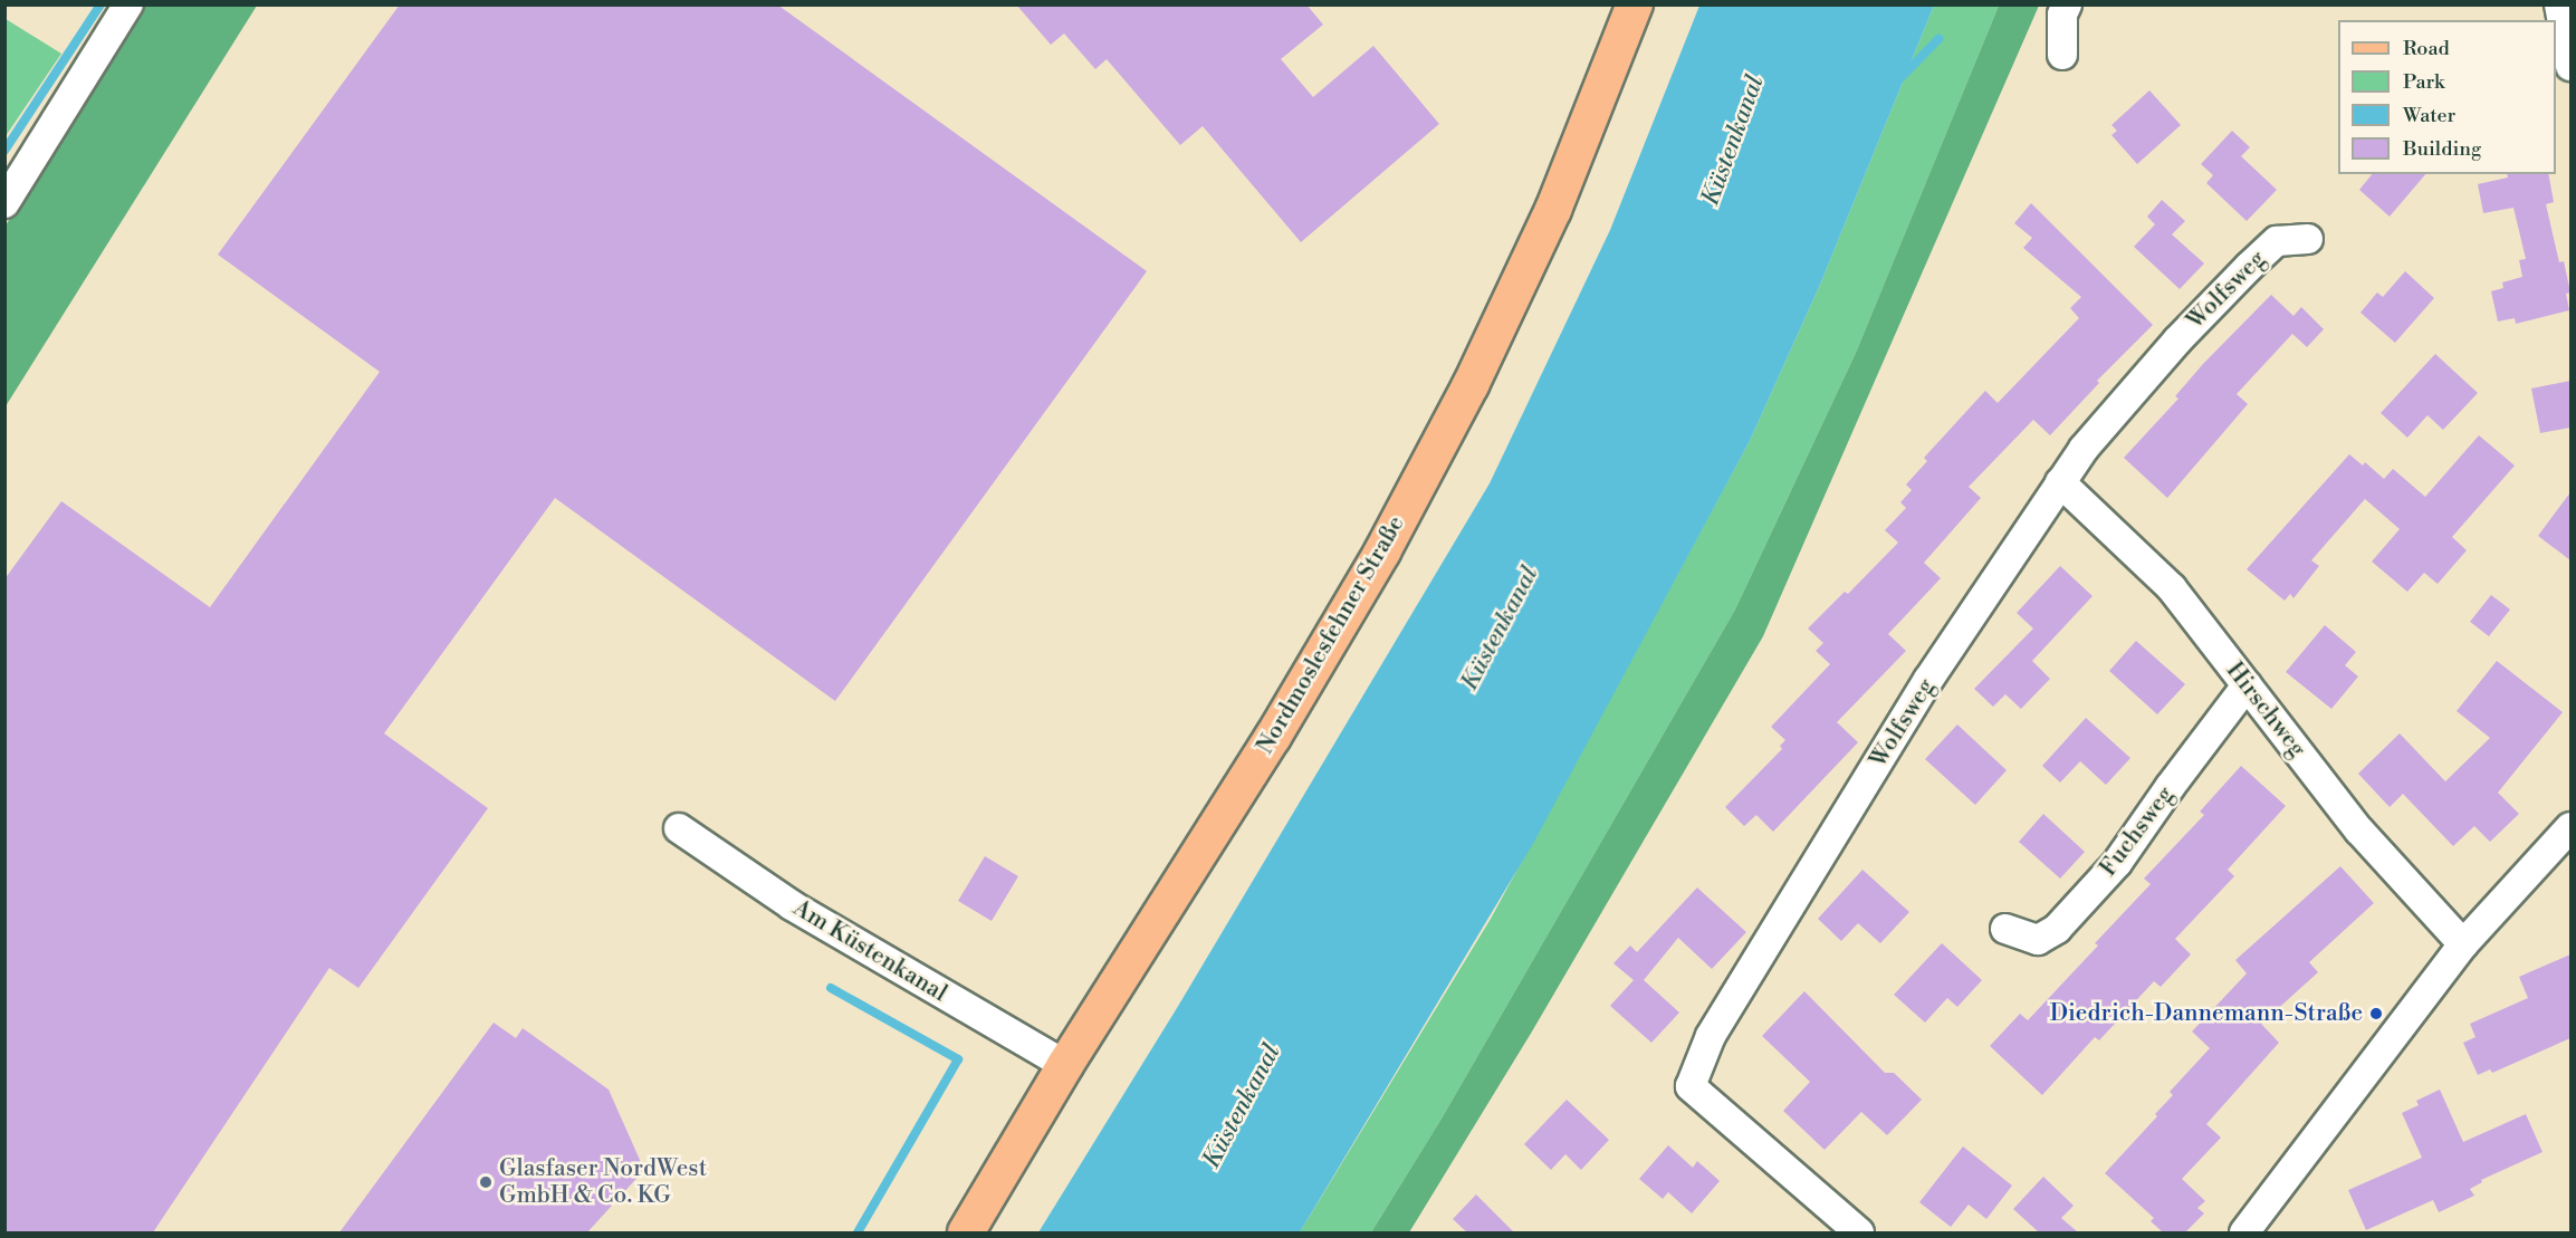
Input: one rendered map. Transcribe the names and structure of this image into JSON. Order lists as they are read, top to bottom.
{
  "streets": {
    "main road": ["Nordmoslesfehner Straße"],
    "street": [
      "Wolfsweg",
      "Hirschweg",
      "Fuchsweg",
      "Am Küstenkanal"
    ]
  },
  "crossings": [
    ["Wolfsweg", "Hirschweg"],
    ["Nordmoslesfehner Straße", "Am Küstenkanal"],
    ["Hirschweg", "Fuchsweg"]
  ],
  "water": ["Küstenkanal"],
  "places": ["Diedrich-Dannemann-Straße", "Glasfaser NordWest GmbH & Co. KG"],
  "legend": [
    "Road",
    "Park",
    "Water",
    "Building"
  ]
}
